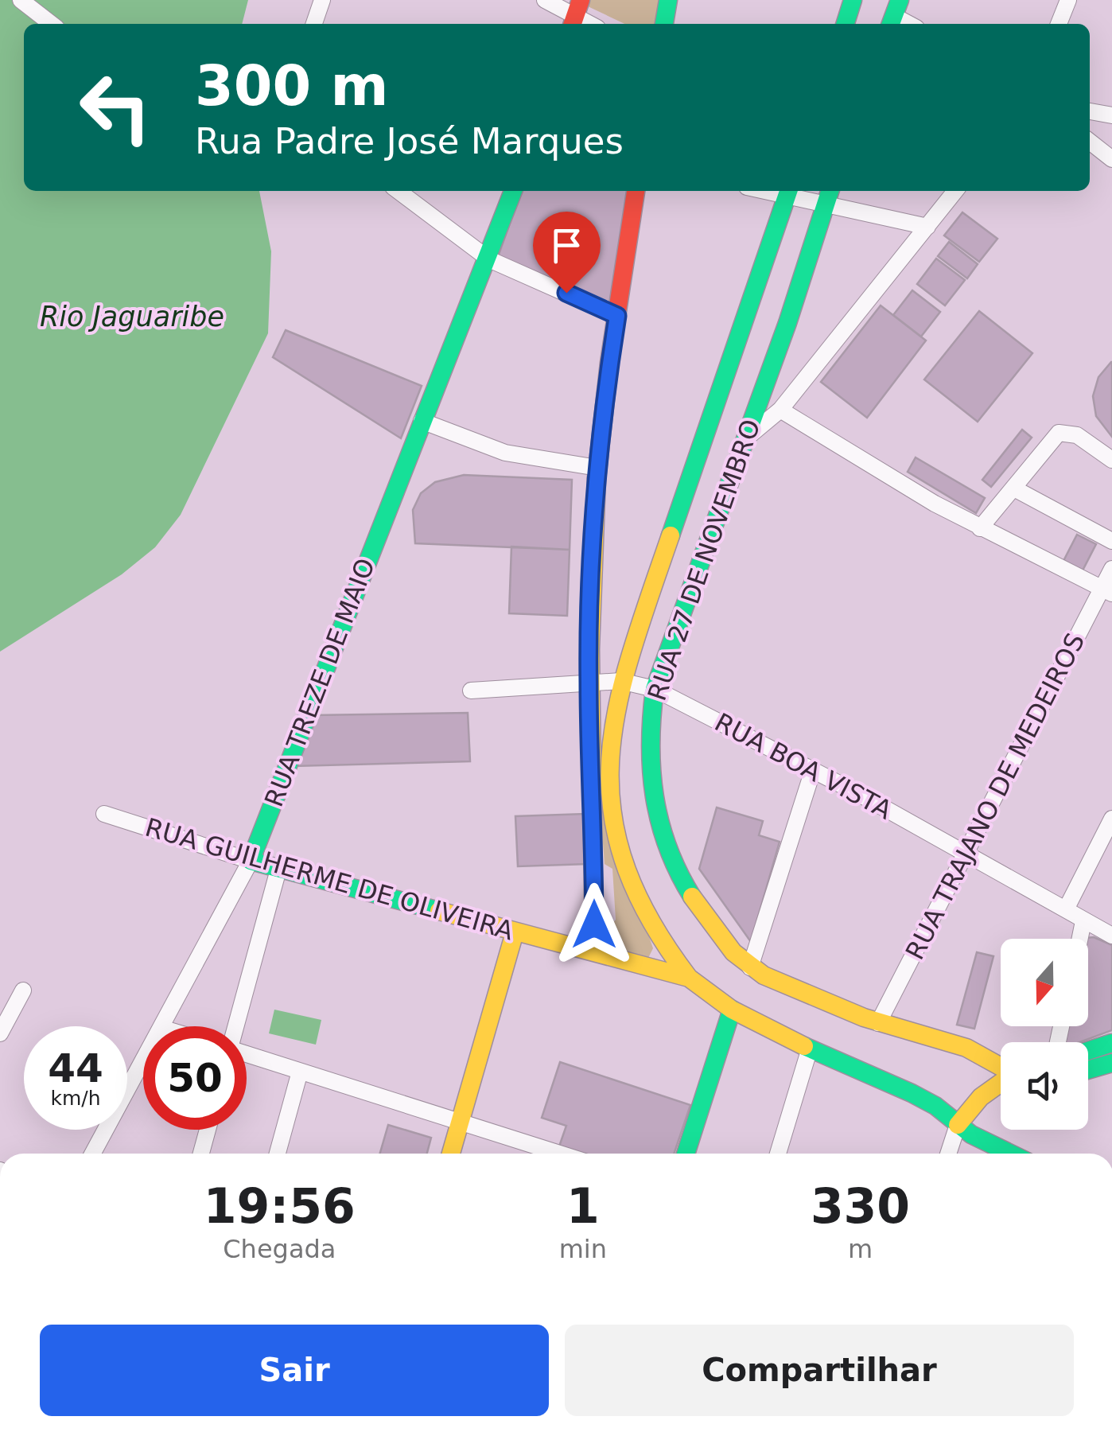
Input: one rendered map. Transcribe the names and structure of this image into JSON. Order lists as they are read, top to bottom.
{
  "streets": {
    "main road": ["RUA 27 DE NOVEMBRO", "RUA TREZE DE MAIO", "RUA GUILHERME DE OLIVEIRA"],
    "street": ["RUA BOA VISTA", "RUA TRAJANO DE MEDEIROS"]
  },
  "crossings": [
    ["RUA 27 DE NOVEMBRO", "RUA BOA VISTA"],
    ["RUA 27 DE NOVEMBRO", "RUA TRAJANO DE MEDEIROS"],
    ["RUA 27 DE NOVEMBRO", "RUA GUILHERME DE OLIVEIRA"],
    ["RUA TREZE DE MAIO", "RUA GUILHERME DE OLIVEIRA"],
    ["RUA BOA VISTA", "RUA TRAJANO DE MEDEIROS"]
  ],
  "water": ["Rio Jaguaribe"],
  "north": "bottom",
  "page": {
    "turn": ["300 m", "Rua Padre José Marques"],
    "speed": "44 km/h",
    "limit": "50",
    "eta": [
      "19:56",
      "Chegada",
      "1",
      "min",
      "330",
      "m"
    ],
    "buttons": ["Sair", "Compartilhar"]
  }
}
